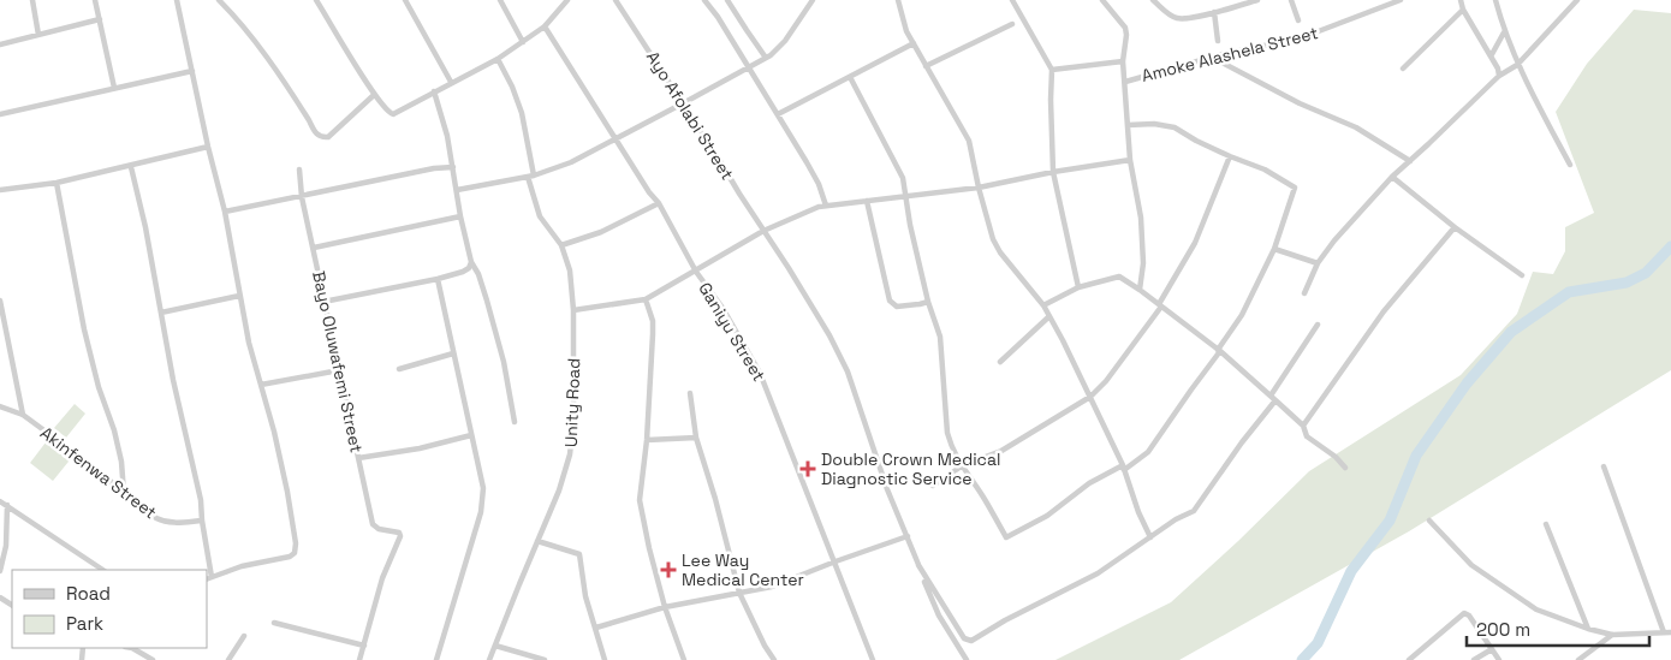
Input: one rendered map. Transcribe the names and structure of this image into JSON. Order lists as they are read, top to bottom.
{
  "streets": {
    "street": [
      "Amoke Alashela Street",
      "Ayo Afolabi Street",
      "Ganiyu Street",
      "Bayo Oluwafemi Street",
      "Unity Road",
      "Akinfenwa Street"
    ]
  },
  "places": {
    "health": ["Double Crown Medical Diagnostic Service", "Lee Way Medical Center"]
  },
  "legend": ["Road", "Park"],
  "scale_bar": "200 m"
}
